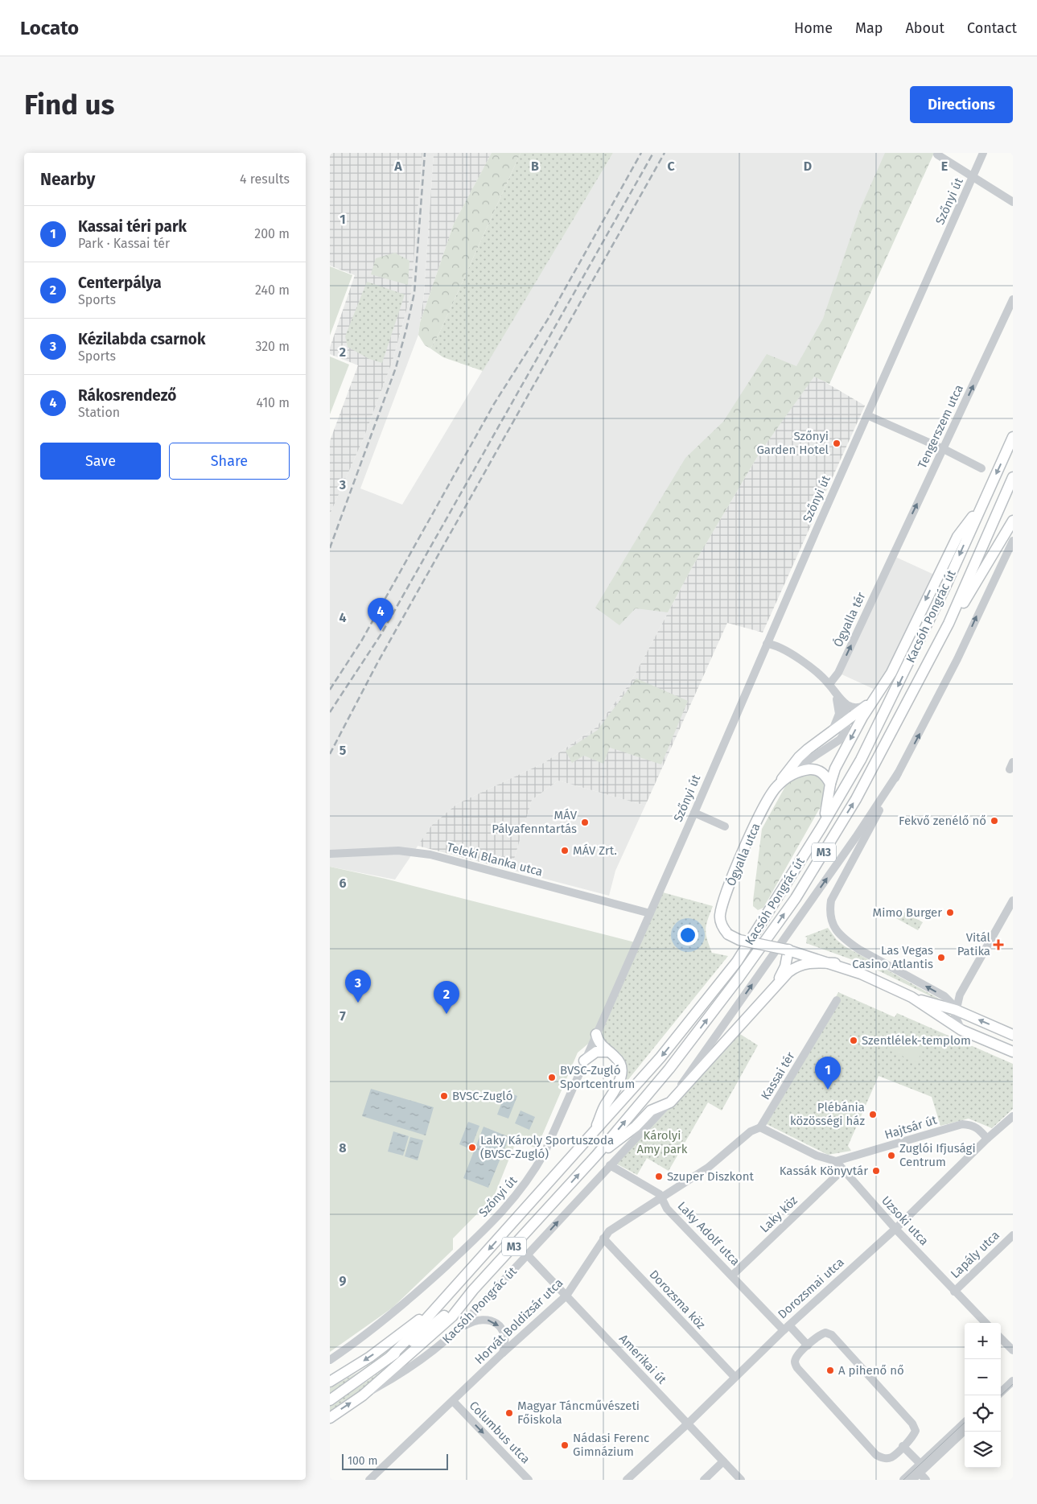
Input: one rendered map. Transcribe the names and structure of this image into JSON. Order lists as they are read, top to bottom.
{
  "streets": {
    "main road": ["Kacsóh Pongrác út", "M3", "Ógyalla utca"],
    "street": [
      "Szőnyi út",
      "Tengerszem utca",
      "Ógyalla tér",
      "Teleki Blanka utca",
      "Kassai tér",
      "Hajtsár út",
      "Laky köz",
      "Uzsoki utca",
      "Laky Adolf utca",
      "Lapály utca",
      "Dorozsmai utca",
      "Dorozsma köz",
      "Horvát Boldizsár utca",
      "Amerikai út",
      "Columbus utca"
    ]
  },
  "crossings": [
    ["Szőnyi út", "Teleki Blanka utca"],
    ["Tengerszem utca", "Ógyalla tér"],
    ["Kacsóh Pongrác út", "Laky Adolf utca"],
    ["Kacsóh Pongrác út", "Amerikai út"],
    ["Kassai tér", "Horvát Boldizsár utca"],
    ["Hajtsár út", "Uzsoki utca"],
    ["Hajtsár út", "Dorozsmai utca"],
    ["Laky köz", "Uzsoki utca"],
    ["Laky köz", "Laky Adolf utca"],
    ["Uzsoki utca", "Lapály utca"],
    ["Uzsoki utca", "Dorozsmai utca"],
    ["Laky Adolf utca", "Dorozsmai utca"],
    ["Laky Adolf utca", "Horvát Boldizsár utca"],
    ["Dorozsmai utca", "Dorozsma köz"],
    ["Dorozsmai utca", "Amerikai út"],
    ["Dorozsma köz", "Horvát Boldizsár utca"],
    ["Horvát Boldizsár utca", "Amerikai út"],
    ["Horvát Boldizsár utca", "Columbus utca"]
  ],
  "one_way": ["Tengerszem utca", "Ógyalla tér", "Columbus utca"],
  "parks": ["Károlyi Amy park"],
  "places": {
    "other": [
      "Szőnyi Garden Hotel",
      "Fekvő zenélő nő",
      "MÁV Pályafenntartás",
      "MÁV Zrt.",
      "Mimo Burger",
      "Las Vegas Casino Atlantis",
      "Szentlélek-templom",
      "BVSC-Zugló Sportcentrum",
      "BVSC-Zugló",
      "Plébánia közösségi ház",
      "Laky Károly Sportuszoda (BVSC-Zugló)",
      "Zuglói Ifjusági Centrum",
      "Kassák Könyvtár",
      "Szuper Diszkont",
      "A pihenő nő",
      "Magyar Táncművészeti Főiskola",
      "Nádasi Ferenc Gimnázium"
    ],
    "health": ["Vitál Patika"]
  },
  "scale_bar": "100 m",
  "page": {
    "header": "Locato",
    "nav": [
      "Home",
      "Map",
      "About",
      "Contact"
    ],
    "buttons": [
      "Directions",
      ["Save", "Share"]
    ],
    "title": "Find us",
    "heading": ["Nearby", "4 results"],
    "list": [
      {
        "mark": "1",
        "name": "Kassai téri park",
        "note": "Park · Kassai tér",
        "value": "200 m"
      },
      {
        "mark": "2",
        "name": "Centerpálya",
        "note": "Sports",
        "value": "240 m"
      },
      {
        "mark": "3",
        "name": "Kézilabda csarnok",
        "note": "Sports",
        "value": "320 m"
      },
      {
        "mark": "4",
        "name": "Rákosrendező",
        "note": "Station",
        "value": "410 m"
      }
    ],
    "pins": [
      "4",
      "3",
      "2",
      "1"
    ],
    "map_buttons": ["+", "−"],
    "scale": "100 m"
  },
  "grid": {
    "columns": [
      "A",
      "B",
      "C",
      "D",
      "E"
    ],
    "rows": [
      "1",
      "2",
      "3",
      "4",
      "5",
      "6",
      "7",
      "8",
      "9"
    ]
  }
}
